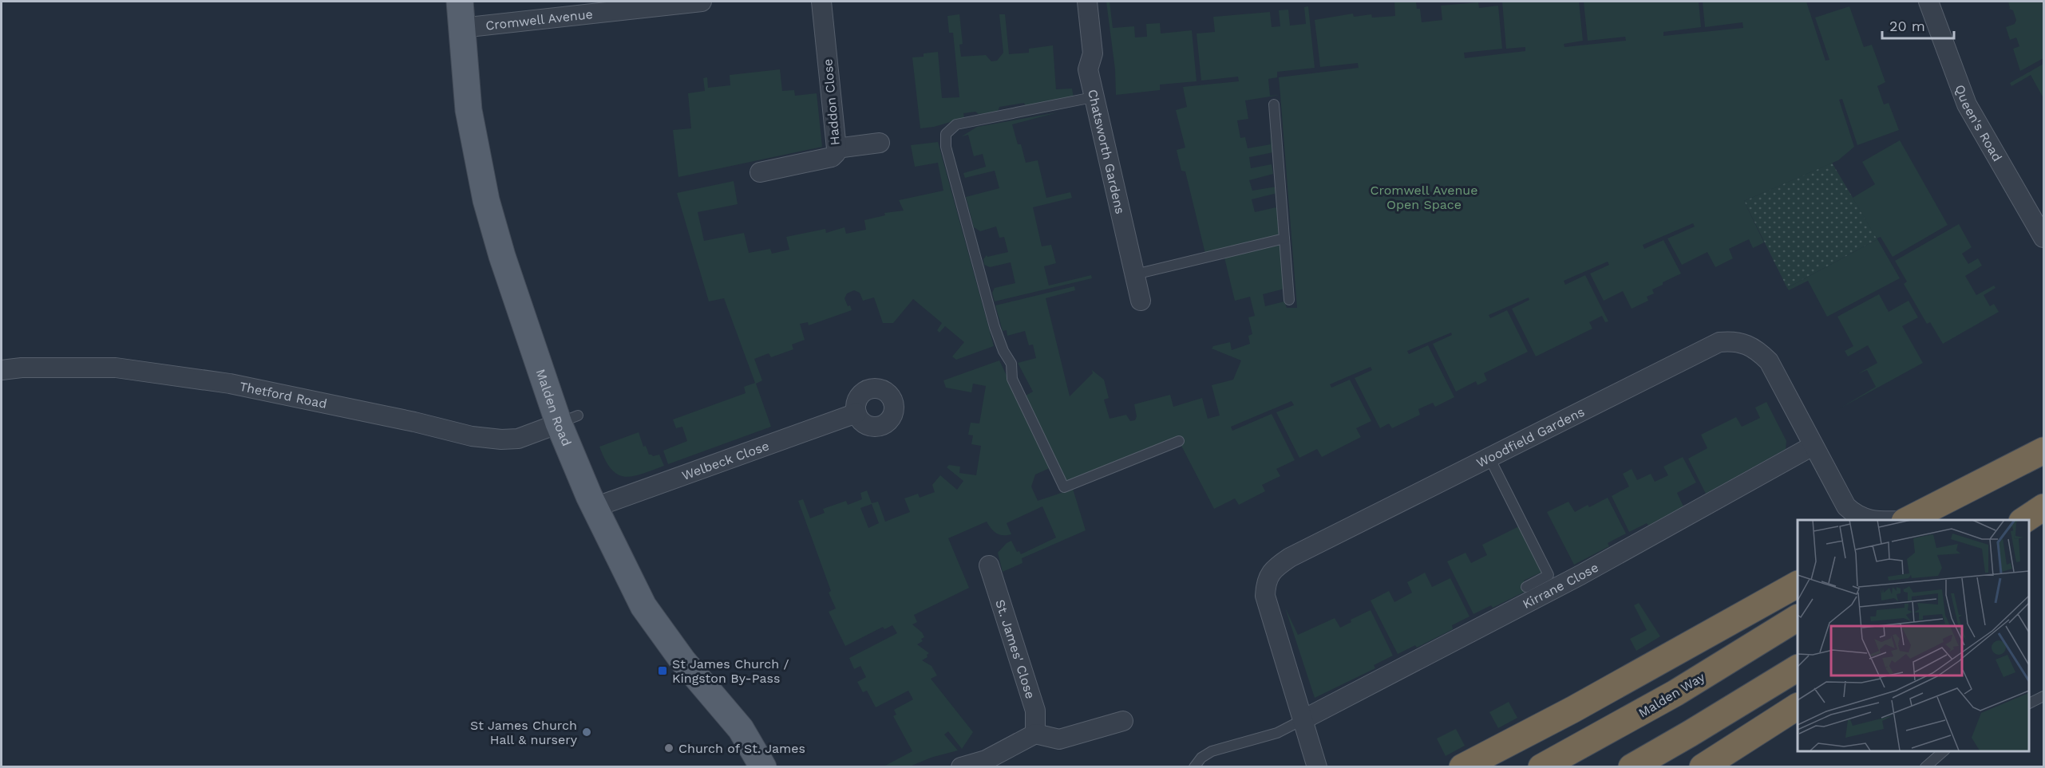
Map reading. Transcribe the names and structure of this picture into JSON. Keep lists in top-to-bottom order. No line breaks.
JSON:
{"streets":{"highway":["Malden Way"],"main road":["Malden Road"],"street":["Cromwell Avenue","Haddon Close","Queen's Road","Chatsworth Gardens","Thetford Road","Woodfield Gardens","Welbeck Close","Kirrane Close","St. James' Close"]},"crossings":[["Cromwell Avenue","Malden Road"],["Thetford Road","Malden Road"],["Malden Road","Welbeck Close"],["Woodfield Gardens","Kirrane Close"]],"parks":["Cromwell Avenue Open Space"],"places":{"transit":["St James Church / Kingston By-Pass"],"other":["St James Church Hall & nursery","Church of St. James"]},"scale_bar":"20 m"}
